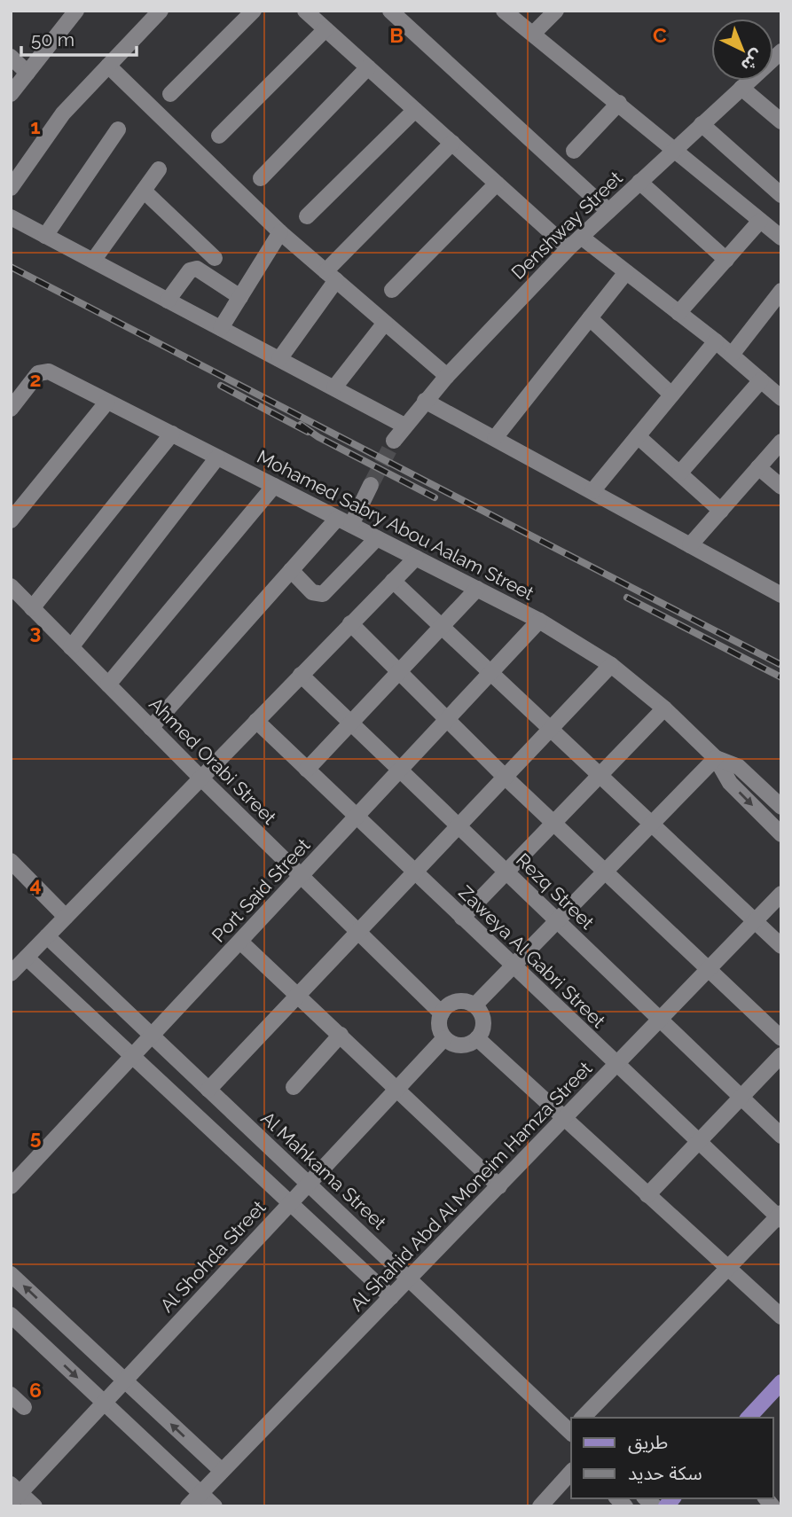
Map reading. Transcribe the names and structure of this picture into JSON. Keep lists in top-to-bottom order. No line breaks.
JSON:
{"streets":{"street":["Denshway Street","Mohamed Sabry Abou Aalam Street","Ahmed Orabi Street","Port Said Street","Rezq Street","Zaweya Al Gabri Street","Al Mahkama Street","Al Shahid Abd Al Moneim Hamza Street","Al Shohda Street"]},"crossings":[["Mohamed Sabry Abou Aalam Street","Port Said Street"],["Ahmed Orabi Street","Port Said Street"],["Ahmed Orabi Street","Al Shohda Street"],["Port Said Street","Rezq Street"],["Port Said Street","Zaweya Al Gabri Street"],["Port Said Street","Al Mahkama Street"],["Rezq Street","Al Shahid Abd Al Moneim Hamza Street"],["Zaweya Al Gabri Street","Al Shahid Abd Al Moneim Hamza Street"],["Al Mahkama Street","Al Shahid Abd Al Moneim Hamza Street"],["Al Mahkama Street","Al Shohda Street"]],"legend":["طريق","سكة حديد"],"scale_bar":"50 m","north":"bottom right","grid":{"columns":["B","C"],"rows":["1","2","3","4","5","6"]}}
